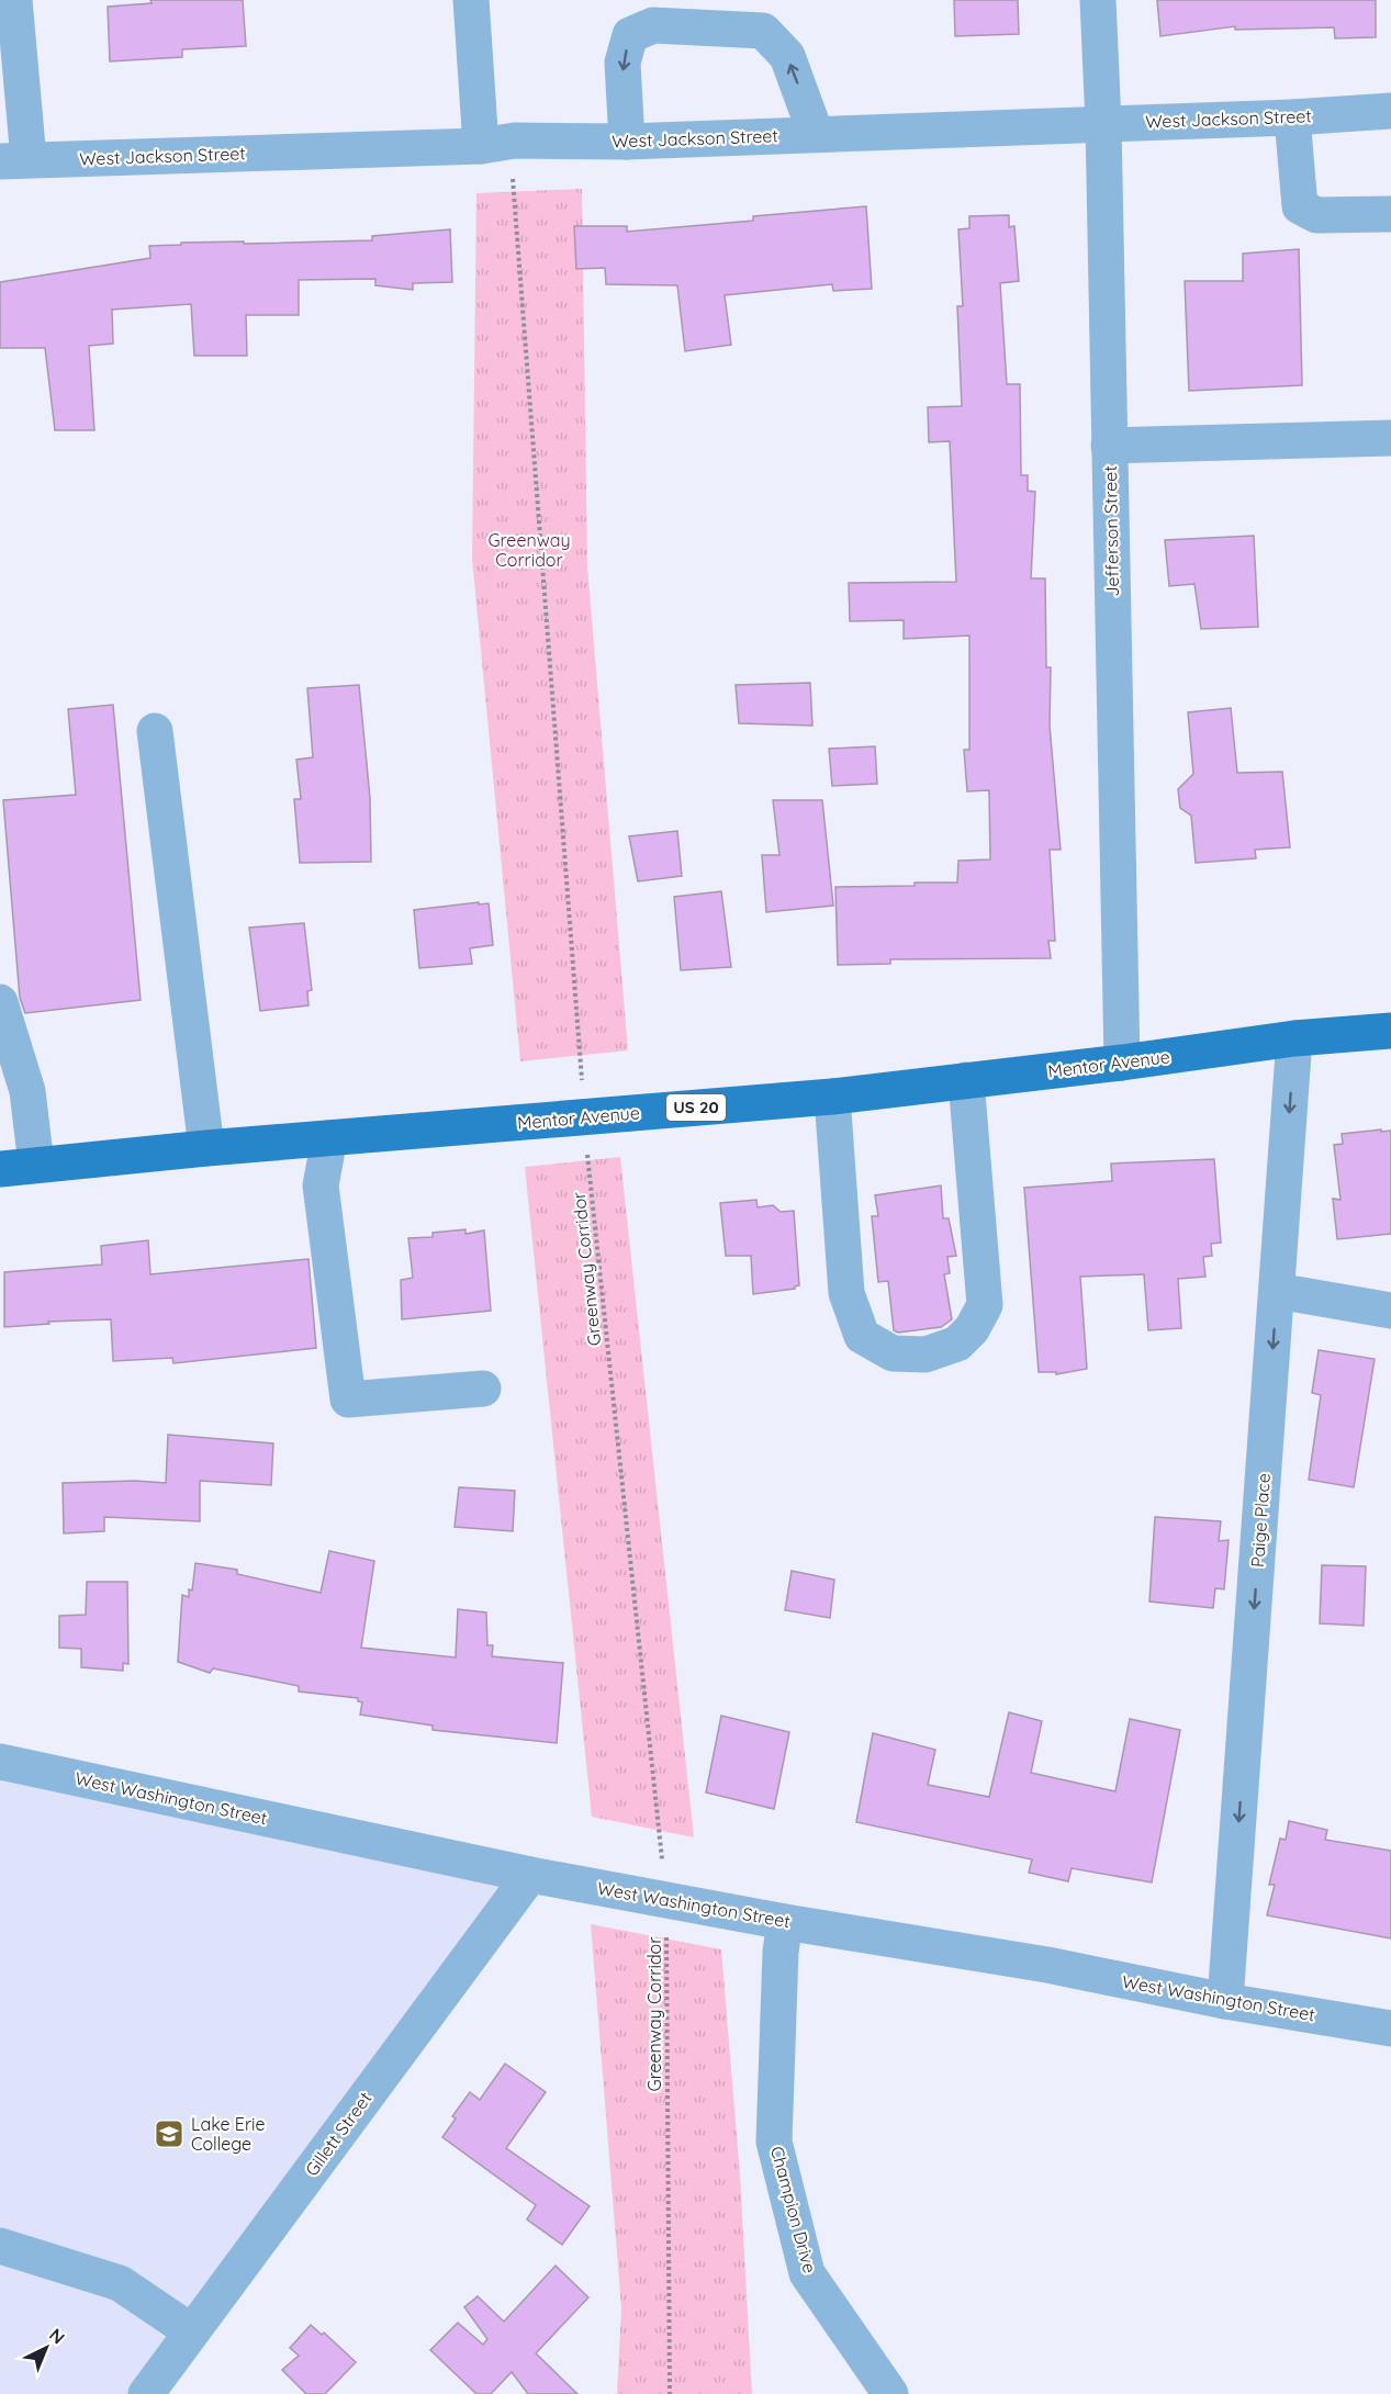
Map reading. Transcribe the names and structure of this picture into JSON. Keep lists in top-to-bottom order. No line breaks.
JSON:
{"streets":{"main road":["Mentor Avenue","US 20"],"street":["West Jackson Street","Jefferson Street","Paige Place","West Washington Street","Gillett Street","Champion Drive"],"path":["Greenway Corridor"]},"crossings":[["West Jackson Street","Jefferson Street"],["West Jackson Street","Greenway Corridor"],["Jefferson Street","Mentor Avenue"],["Mentor Avenue","Greenway Corridor"],["Mentor Avenue","Paige Place"],["Greenway Corridor","West Washington Street"],["Paige Place","West Washington Street"],["West Washington Street","Gillett Street"],["West Washington Street","Champion Drive"]],"one_way":["Paige Place"],"parks":["Greenway Corridor"],"places":{"school or university":["Lake Erie College"]},"north":"top right"}
